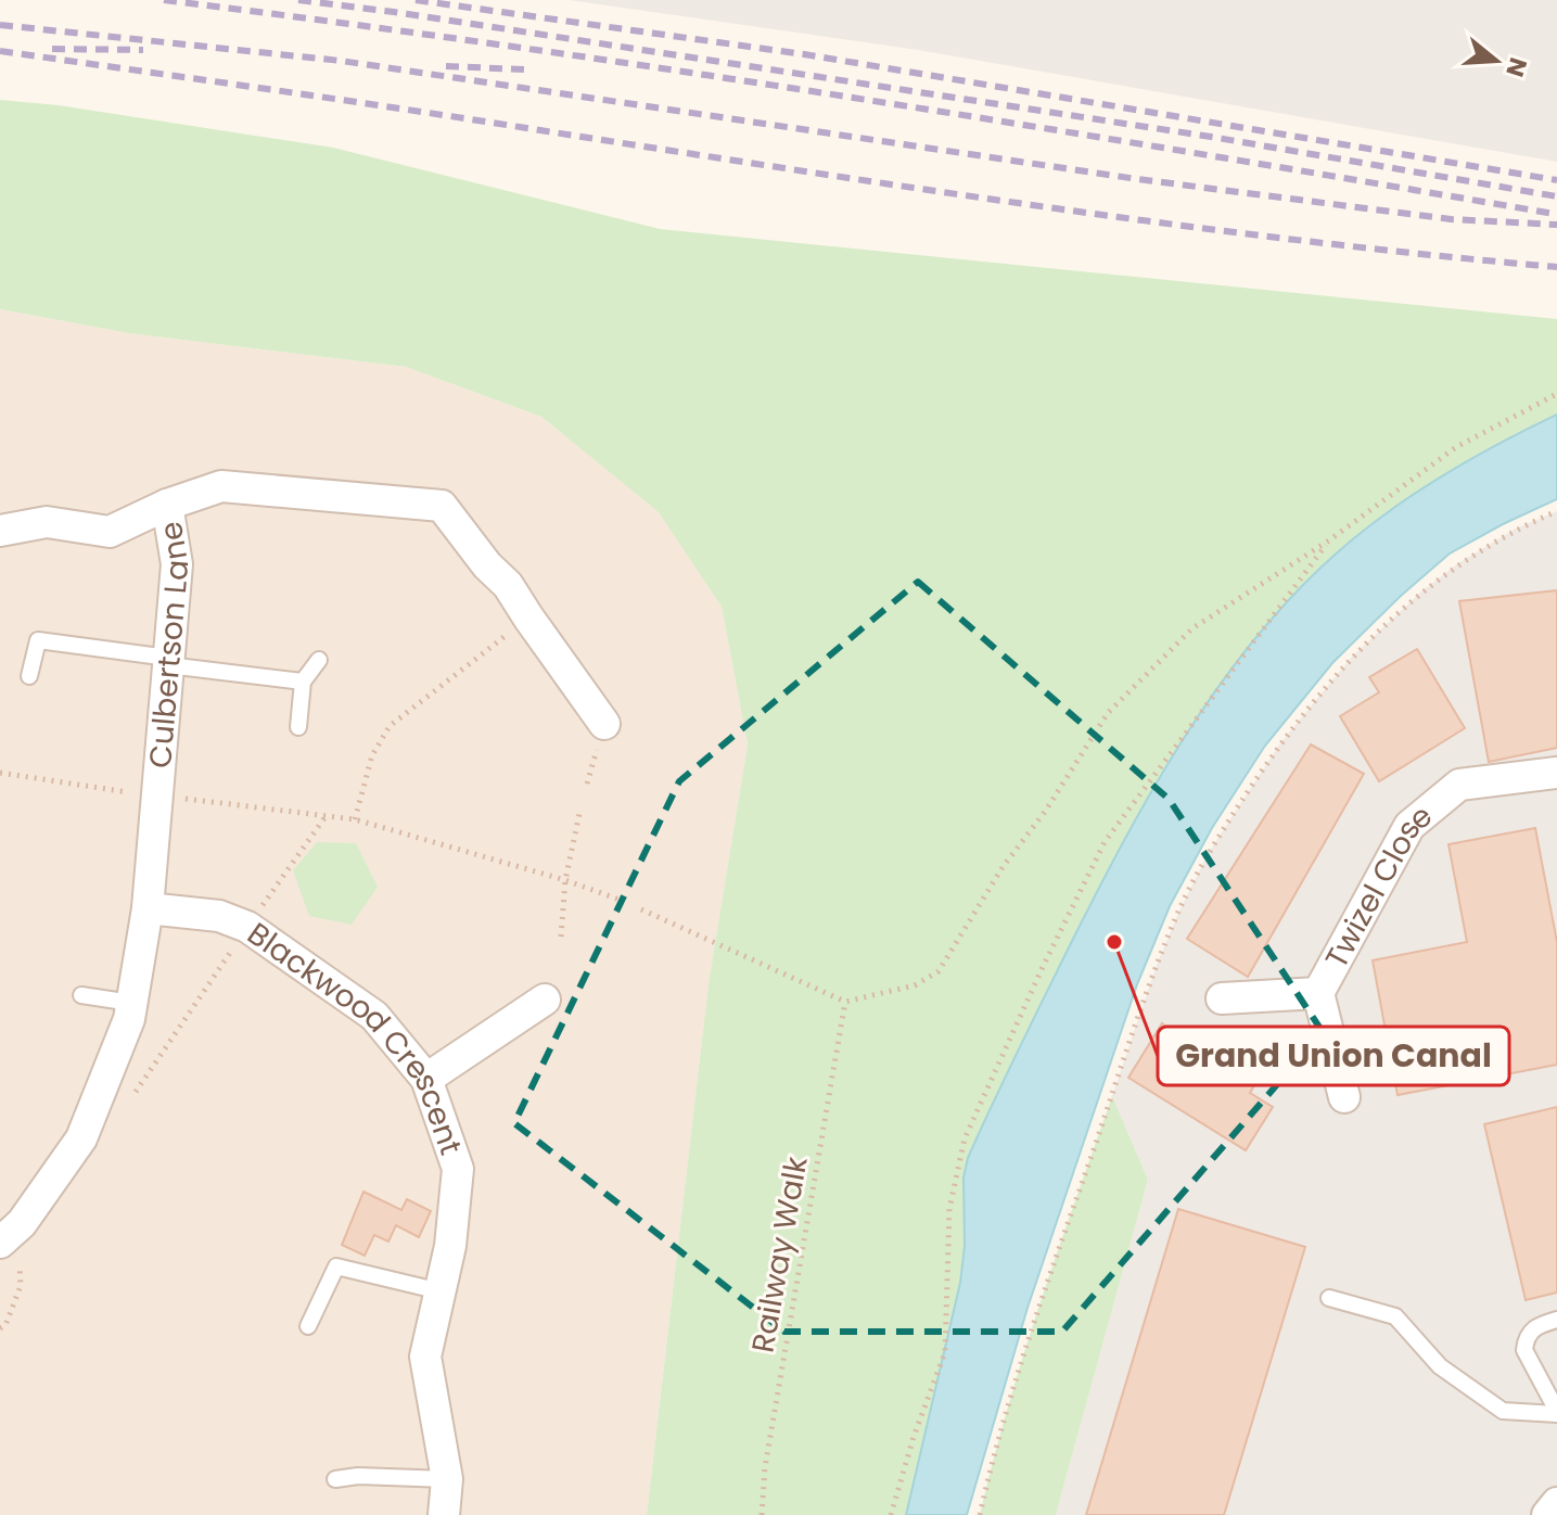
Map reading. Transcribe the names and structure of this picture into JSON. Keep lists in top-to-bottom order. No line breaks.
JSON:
{"streets":{"street":["Culbertson Lane","Twizel Close","Blackwood Crescent"],"path":["Railway Walk"]},"crossings":[["Culbertson Lane","Blackwood Crescent"]],"places":["Grand Union Canal"],"north":"right"}
